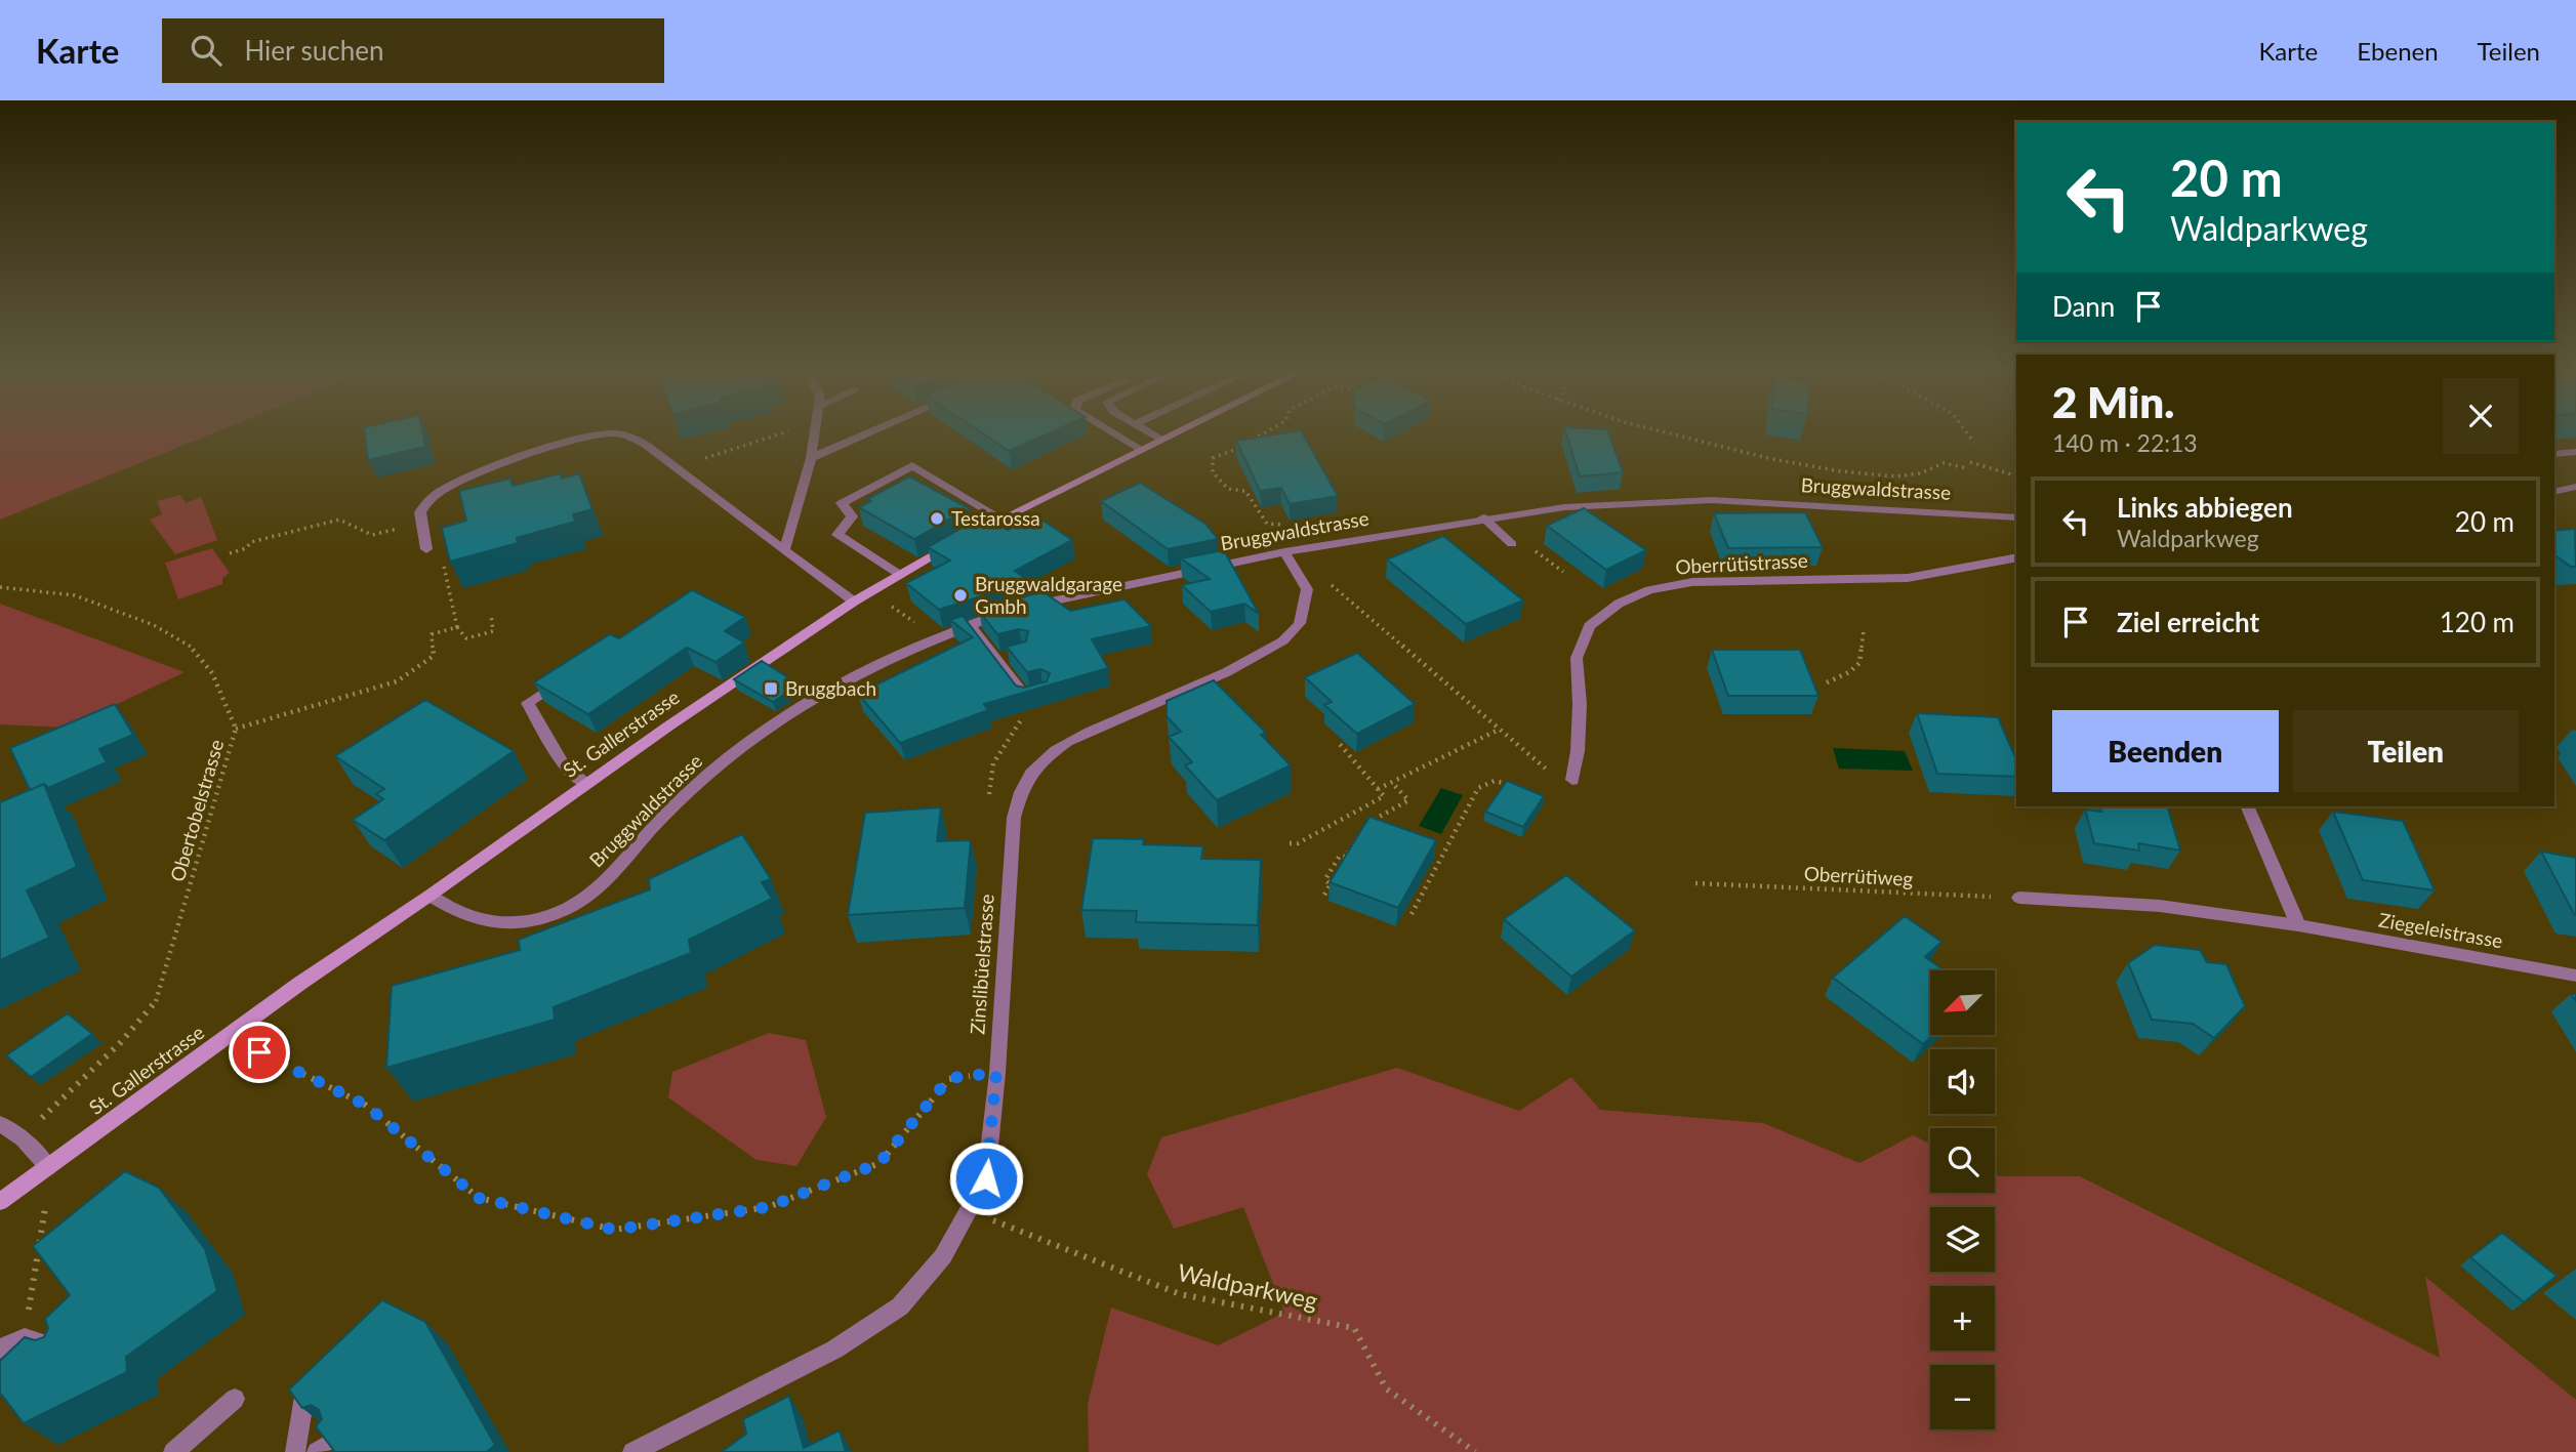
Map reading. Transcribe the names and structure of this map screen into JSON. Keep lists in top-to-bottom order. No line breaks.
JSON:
{"streets":{"main road":["St. Gallerstrasse"],"street":["Bruggwaldstrasse","Oberrütistrasse","Ziegeleistrasse","Zinslibüelstrasse"],"path":["Obertobelstrasse","Oberrütiweg","Waldparkweg"]},"crossings":[["Bruggwaldstrasse","St. Gallerstrasse"],["Bruggwaldstrasse","Zinslibüelstrasse"],["Oberrütiweg","Ziegeleistrasse"],["Zinslibüelstrasse","Waldparkweg"]],"places":{"other":["Testarossa","Bruggwaldgarage Gmbh"],"transit":["Bruggbach"]},"north":"bottom left","page":{"header":"Karte","search":"Hier suchen","nav":["Karte","Ebenen","Teilen"],"turn":["20 m","Waldparkweg"],"then":"Dann","heading":["2 Min.","140 m · 22:13"],"list":[{"name":"Links abbiegen","note":"Waldparkweg","value":"20 m"},{"name":"Ziel erreicht","value":"120 m"}],"buttons":["Beenden","Teilen"],"map_buttons":["+","−"]}}
